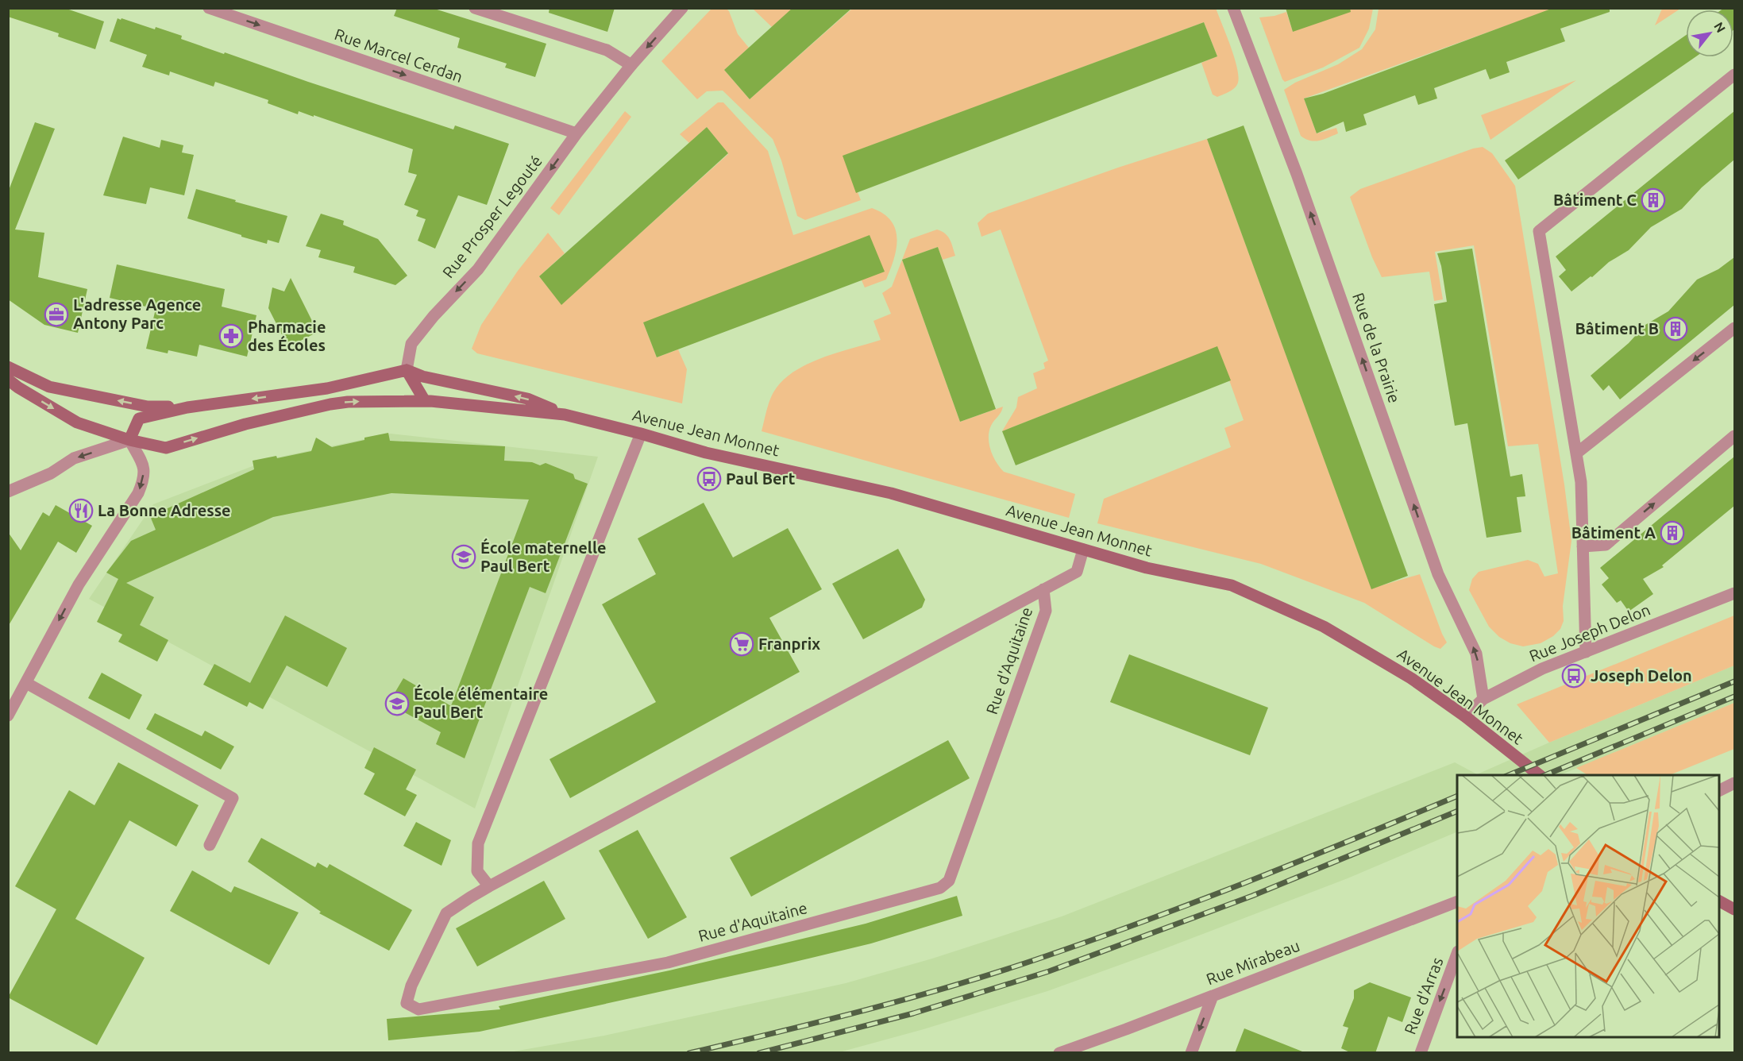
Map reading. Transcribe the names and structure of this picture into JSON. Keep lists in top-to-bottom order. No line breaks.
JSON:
{"streets":{"main road":["Avenue Jean Monnet"],"street":["Rue Marcel Cerdan","Rue Prosper Legouté","Rue de la Prairie","Rue Joseph Delon","Rue d'Aquitaine","Rue Mirabeau","Rue d'Arras"]},"crossings":[["Rue Marcel Cerdan","Rue Prosper Legouté"],["Rue Prosper Legouté","Avenue Jean Monnet"],["Rue de la Prairie","Rue Joseph Delon"],["Avenue Jean Monnet","Rue Joseph Delon"],["Avenue Jean Monnet","Rue d'Aquitaine"]],"one_way":["Rue Prosper Legouté","Rue de la Prairie","Rue d'Arras"],"places":{"building":["Bâtiment C","Bâtiment B","Bâtiment A"],"office":["L'adresse Agence Antony Parc"],"pharmacy":["Pharmacie des Écoles"],"bus stop":["Paul Bert","Joseph Delon"],"restaurant":["La Bonne Adresse"],"school or university":["École maternelle Paul Bert","École élémentaire Paul Bert"],"supermarket":["Franprix"]},"north":"top right"}
